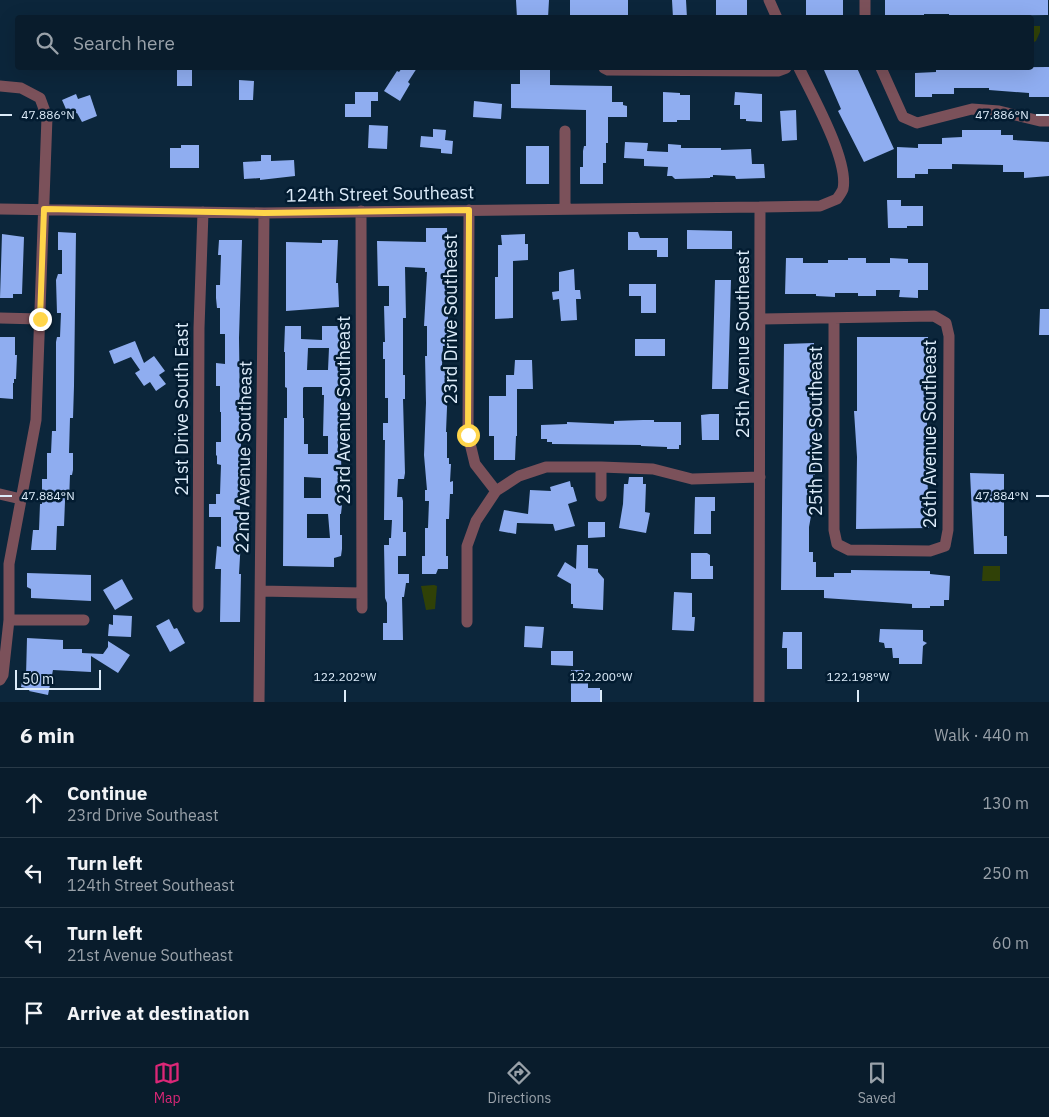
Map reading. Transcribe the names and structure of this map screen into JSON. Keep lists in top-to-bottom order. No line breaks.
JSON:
{"streets":{"street":["124th Street Southeast","23rd Drive Southeast","25th Avenue Southeast","21st Drive South East","23rd Avenue Southeast","25th Drive Southeast","26th Avenue Southeast","22nd Avenue Southeast"]},"crossings":[["124th Street Southeast","23rd Drive Southeast"],["124th Street Southeast","25th Avenue Southeast"],["124th Street Southeast","21st Drive South East"],["124th Street Southeast","23rd Avenue Southeast"],["124th Street Southeast","22nd Avenue Southeast"],["25th Drive Southeast","26th Avenue Southeast"]],"scale_bar":"50 m","page":{"search":"Search here","scale":"50 m","heading":["6 min","Walk · 440 m"],"list":[["Continue","23rd Drive Southeast","130 m"],["Turn left","124th Street Southeast","250 m"],["Turn left","21st Avenue Southeast","60 m"],"Arrive at destination"],"nav":["Map","Directions","Saved"]},"coordinates":["47.886°N","47.884°N","122.202°W","122.200°W","122.198°W"]}
